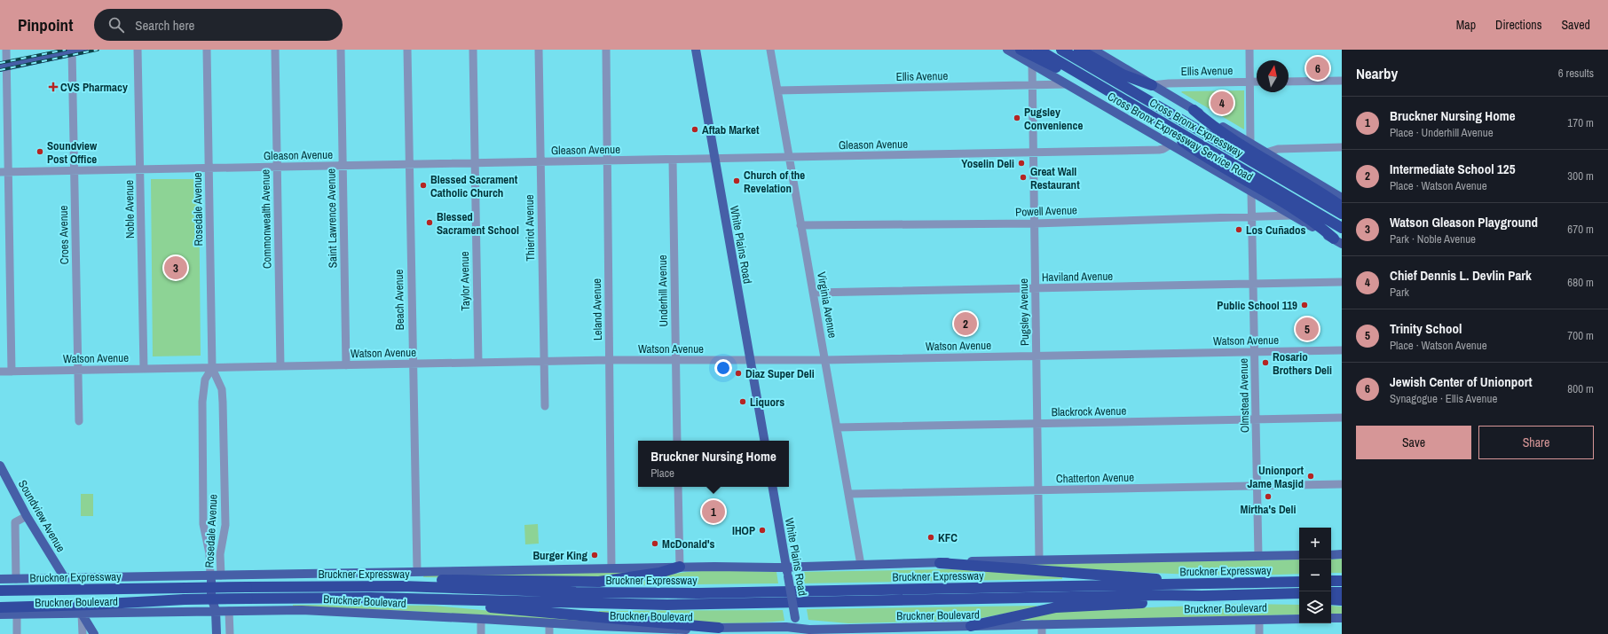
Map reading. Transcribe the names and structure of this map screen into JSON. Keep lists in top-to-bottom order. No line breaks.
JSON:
{"streets":{"highway":["Cross Bronx Expressway","Bruckner Expressway"],"main road":["Cross Bronx Expressway Service Road","Rosedale Avenue","White Plains Road","Soundview Avenue","Bruckner Boulevard"],"street":["Ellis Avenue","Gleason Avenue","Noble Avenue","Powell Avenue","Saint Lawrence Avenue","Commonwealth Avenue","Thieriot Avenue","Croes Avenue","Haviland Avenue","Taylor Avenue","Underhill Avenue","Beach Avenue","Virginia Avenue","Leland Avenue","Pugsley Avenue","Watson Avenue","Olmstead Avenue","Blackrock Avenue","Chatterton Avenue"]},"crossings":[["Ellis Avenue","Cross Bronx Expressway Service Road"],["Ellis Avenue","Virginia Avenue"],["Ellis Avenue","Pugsley Avenue"],["Cross Bronx Expressway Service Road","Gleason Avenue"],["Cross Bronx Expressway Service Road","Powell Avenue"],["Cross Bronx Expressway Service Road","Pugsley Avenue"],["Cross Bronx Expressway Service Road","Olmstead Avenue"],["Gleason Avenue","Noble Avenue"],["Gleason Avenue","Rosedale Avenue"],["Gleason Avenue","Saint Lawrence Avenue"],["Gleason Avenue","Commonwealth Avenue"],["Gleason Avenue","Thieriot Avenue"],["Gleason Avenue","Croes Avenue"],["Gleason Avenue","White Plains Road"],["Gleason Avenue","Taylor Avenue"],["Gleason Avenue","Underhill Avenue"],["Gleason Avenue","Beach Avenue"],["Gleason Avenue","Virginia Avenue"],["Gleason Avenue","Leland Avenue"],["Gleason Avenue","Pugsley Avenue"],["Noble Avenue","Watson Avenue"],["Rosedale Avenue","Watson Avenue"],["Rosedale Avenue","Bruckner Boulevard"],["Powell Avenue","Virginia Avenue"],["Powell Avenue","Pugsley Avenue"],["Powell Avenue","Olmstead Avenue"],["Saint Lawrence Avenue","Watson Avenue"],["Commonwealth Avenue","Watson Avenue"],["Thieriot Avenue","Watson Avenue"],["Croes Avenue","Watson Avenue"],["White Plains Road","Watson Avenue"],["White Plains Road","Bruckner Boulevard"],["Haviland Avenue","Virginia Avenue"],["Haviland Avenue","Pugsley Avenue"],["Haviland Avenue","Olmstead Avenue"],["Taylor Avenue","Watson Avenue"],["Underhill Avenue","Watson Avenue"],["Beach Avenue","Watson Avenue"],["Beach Avenue","Bruckner Boulevard"],["Virginia Avenue","Watson Avenue"],["Virginia Avenue","Blackrock Avenue"],["Virginia Avenue","Chatterton Avenue"],["Virginia Avenue","Bruckner Boulevard"],["Leland Avenue","Watson Avenue"],["Leland Avenue","Bruckner Boulevard"],["Pugsley Avenue","Watson Avenue"],["Pugsley Avenue","Blackrock Avenue"],["Pugsley Avenue","Chatterton Avenue"],["Pugsley Avenue","Bruckner Boulevard"],["Watson Avenue","Olmstead Avenue"],["Olmstead Avenue","Blackrock Avenue"],["Olmstead Avenue","Chatterton Avenue"],["Olmstead Avenue","Bruckner Boulevard"],["Soundview Avenue","Bruckner Boulevard"]],"places":{"health":["CVS Pharmacy"],"other":["Pugsley Convenience","Aftab Market","Soundview Post Office","Yoselin Deli","Great Wall Restaurant","Church of the Revelation","Blessed Sacrament Catholic Church","Blessed Sacrament School","Los Cuñados","Public School 119","Rosario Brothers Deli","Diaz Super Deli","Liquors","Unionport Jame Masjid","Mirtha's Deli","IHOP","KFC","McDonald's","Burger King"]},"north":"top","page":{"header":"Pinpoint","search":"Search here","nav":["Map","Directions","Saved"],"heading":["Nearby","6 results"],"pins":["6","4","3","2","5","1"],"list":[{"mark":"1","name":"Bruckner Nursing Home","note":"Place · Underhill Avenue","value":"170 m"},{"mark":"2","name":"Intermediate School 125","note":"Place · Watson Avenue","value":"300 m"},{"mark":"3","name":"Watson Gleason Playground","note":"Park · Noble Avenue","value":"670 m"},{"mark":"4","name":"Chief Dennis L. Devlin Park","note":"Park","value":"680 m"},{"mark":"5","name":"Trinity School","note":"Place · Watson Avenue","value":"700 m"},{"mark":"6","name":"Jewish Center of Unionport","note":"Synagogue · Ellis Avenue","value":"800 m"}],"buttons":["Save","Share"],"popup":["Bruckner Nursing Home","Place"],"map_buttons":["+","−"]}}
